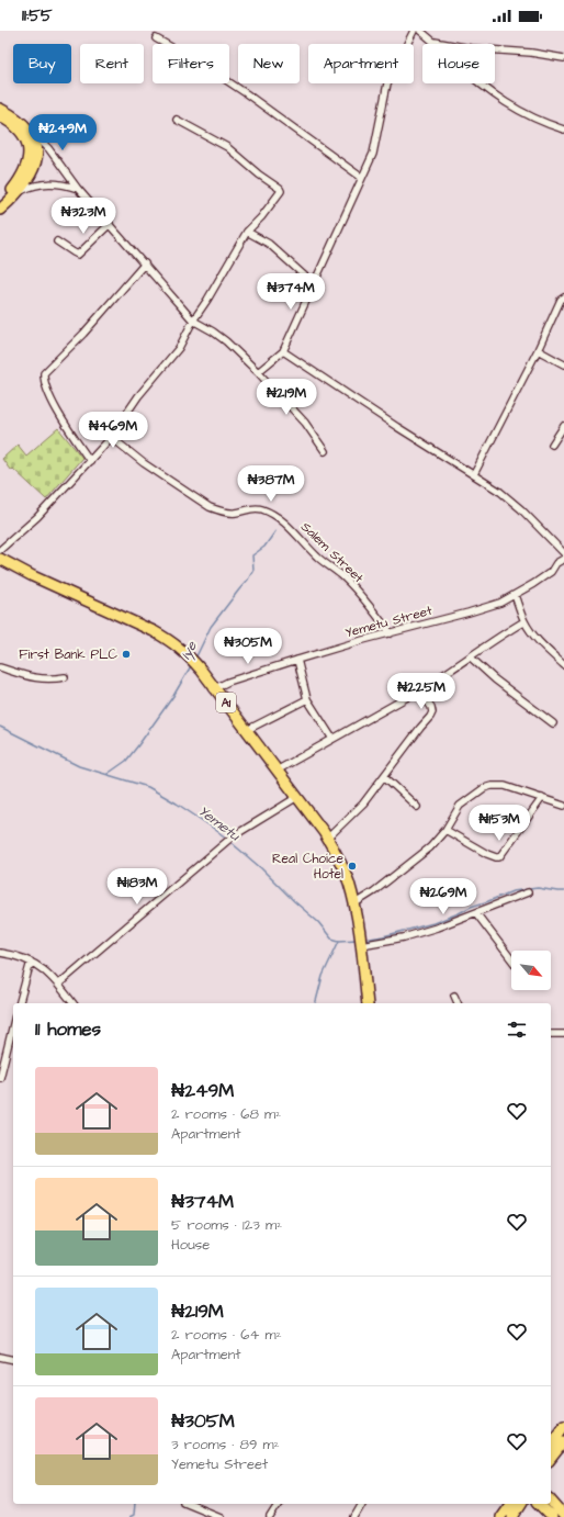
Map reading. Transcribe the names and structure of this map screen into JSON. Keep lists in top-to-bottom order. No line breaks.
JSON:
{"streets":{"highway":["A1"],"street":["Salem Street","Yemetu Street"]},"crossings":[["Salem Street","Yemetu Street"],["Yemetu Street","A1"]],"water":["Iye","Yemetu"],"places":["First Bank PLC","Real Choice Hotel"],"north":"bottom right","page":{"status":"11:55","chip":["Buy","Rent","Filters","New","Apartment","House"],"price":["₦249M","₦323M","₦374M","₦219M","₦469M","₦387M","₦305M","₦225M","₦153M","₦183M","₦269M"],"heading":"11 homes","list":[{"name":"₦249M","note":"2 rooms · 68 m² · Apartment"},{"name":"₦374M","note":"5 rooms · 123 m² · House"},{"name":"₦219M","note":"2 rooms · 64 m² · Apartment"},{"name":"₦305M","note":"3 rooms · 89 m² · Yemetu Street"}]}}
